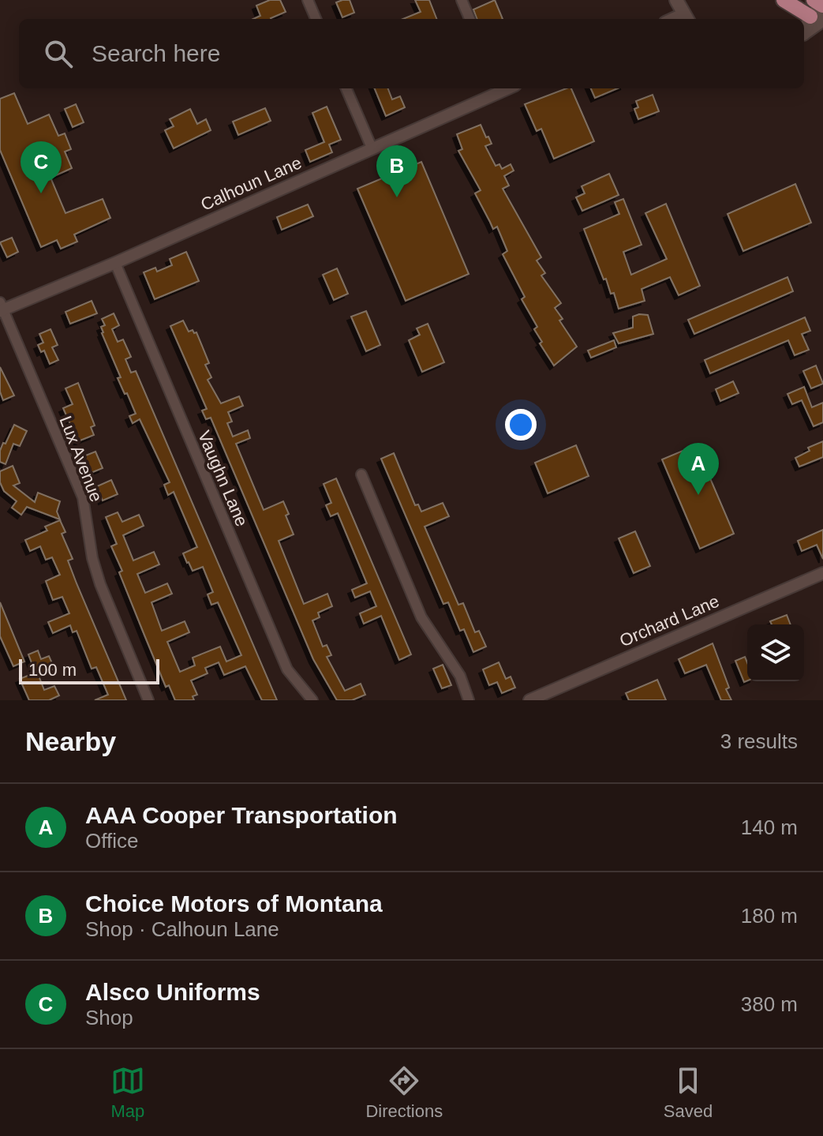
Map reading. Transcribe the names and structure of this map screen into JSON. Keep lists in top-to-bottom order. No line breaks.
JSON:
{"streets":{"street":["Calhoun Lane","Lux Avenue","Vaughn Lane","Orchard Lane"]},"crossings":[["Calhoun Lane","Lux Avenue"],["Calhoun Lane","Vaughn Lane"]],"scale_bar":"100 m","page":{"search":"Search here","pins":["C","B","A"],"scale":"100 m","heading":["Nearby","3 results"],"list":[{"mark":"A","name":"AAA Cooper Transportation","note":"Office","value":"140 m"},{"mark":"B","name":"Choice Motors of Montana","note":"Shop · Calhoun Lane","value":"180 m"},{"mark":"C","name":"Alsco Uniforms","note":"Shop","value":"380 m"}],"nav":["Map","Directions","Saved"]}}
